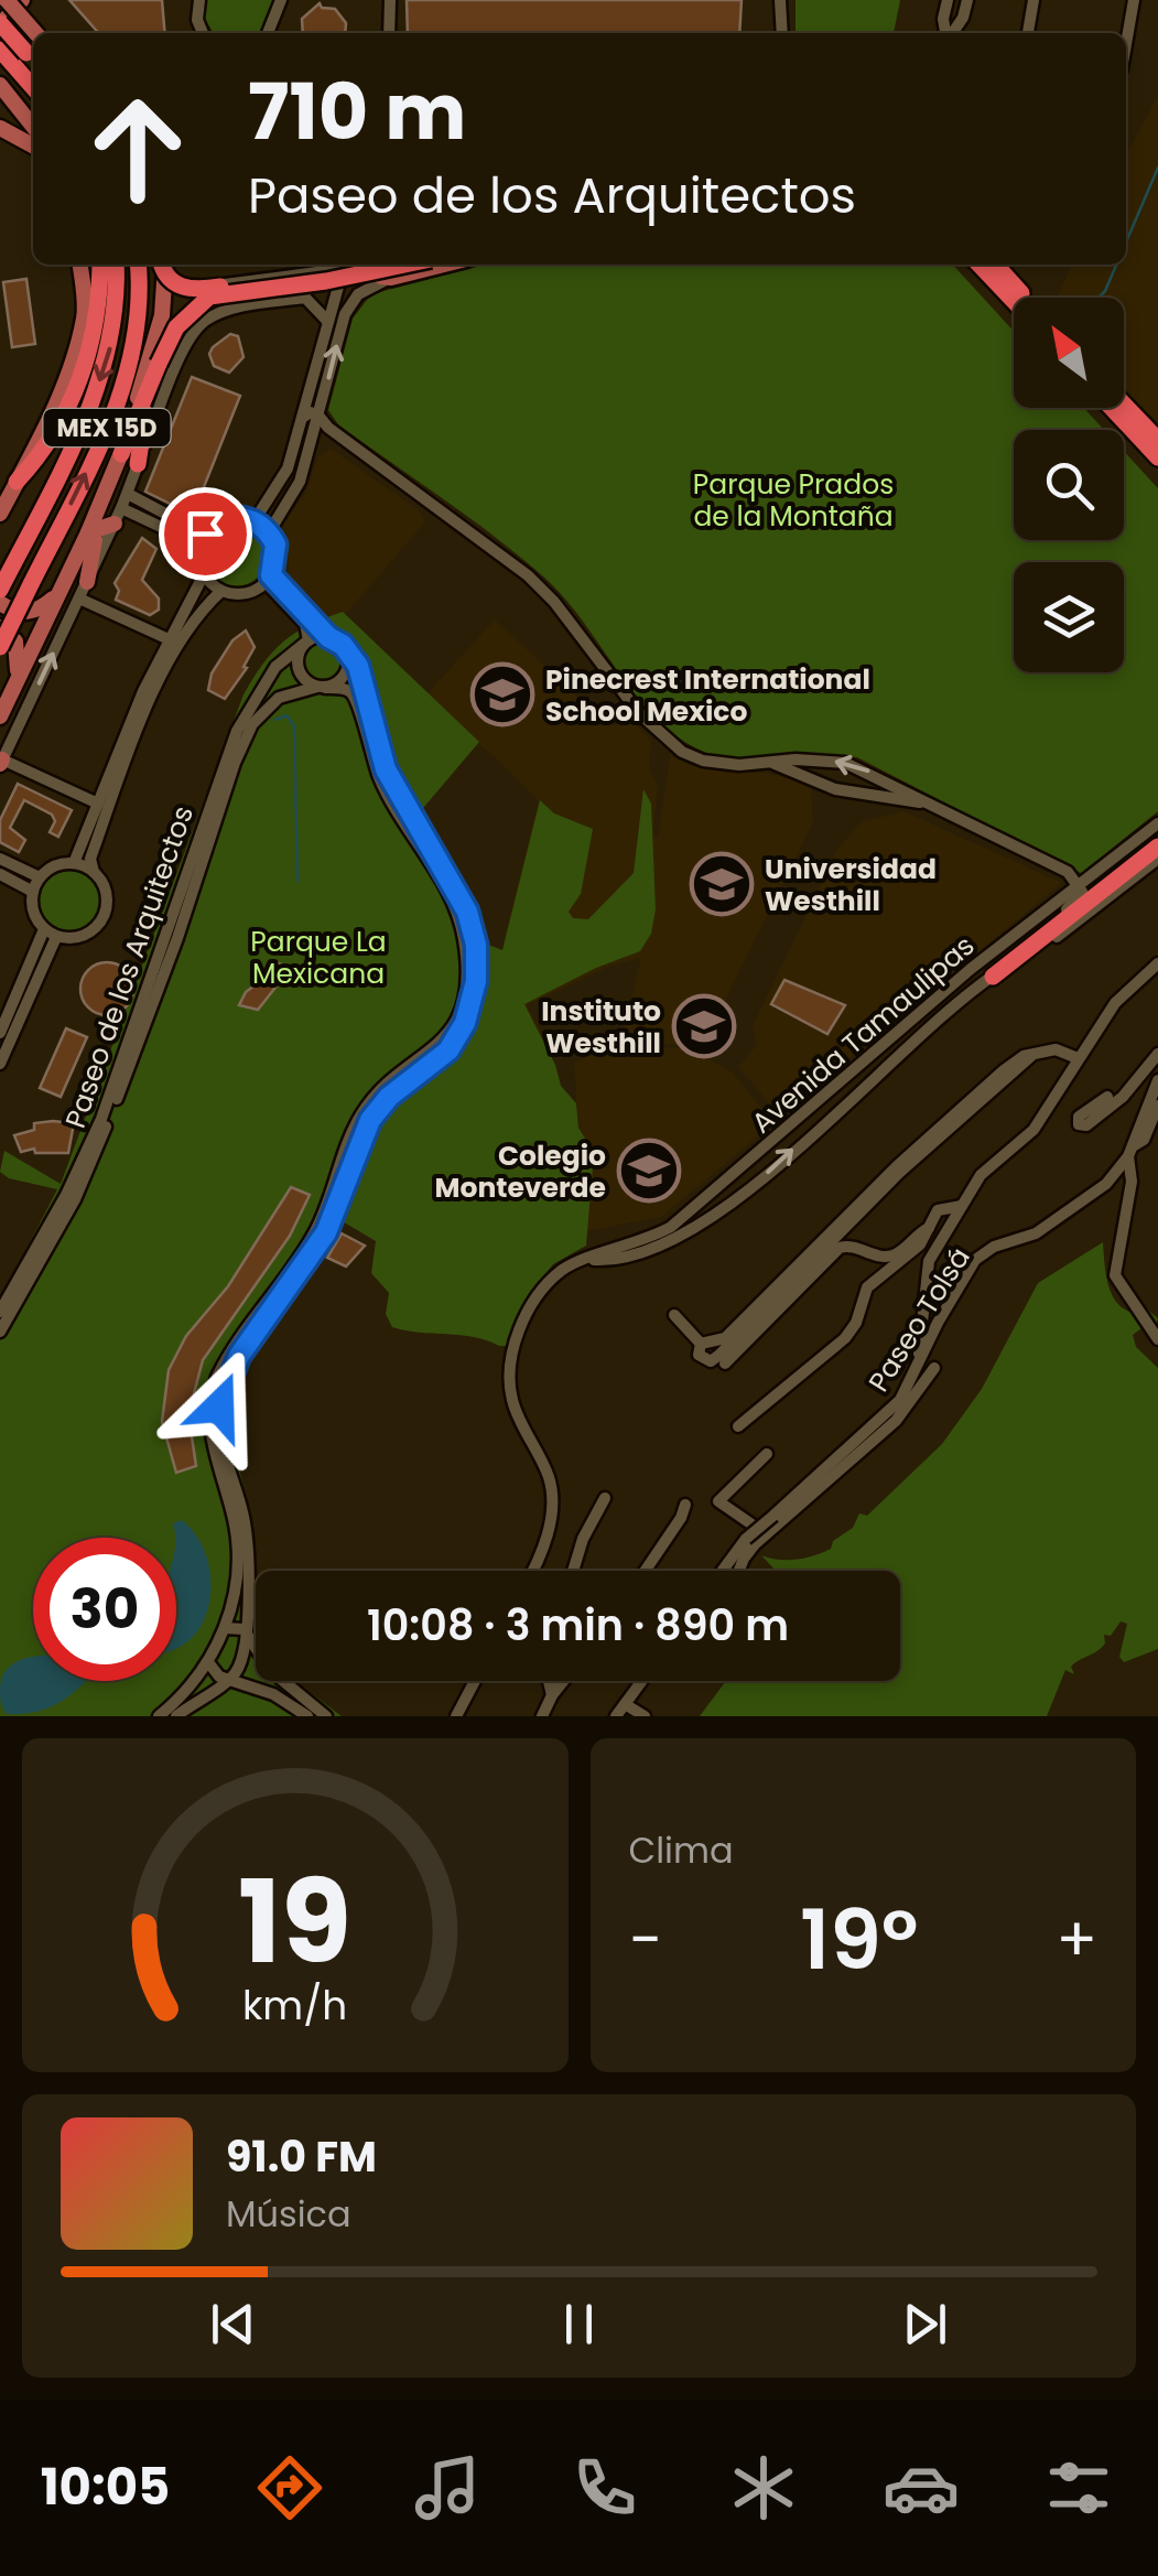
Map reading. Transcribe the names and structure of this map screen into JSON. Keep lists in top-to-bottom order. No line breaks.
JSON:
{"streets":{"highway":["MEX 15D"],"street":["Paseo de los Arquitectos","Avenida Tamaulipas","Paseo Tolsá"]},"parks":["Parque Prados de la Montaña","Parque La Mexicana"],"places":{"school or university":["Pinecrest International School Mexico","Universidad Westhill","Instituto Westhill","Colegio Monteverde"]},"north":"top left","page":{"turn":["710 m","Paseo de los Arquitectos"],"limit":"30","trip":"10:08 · 3 min · 890 m","tile":"Clima","heat":["−","19°","+"],"song":["91.0 FM","Música"],"tabs":"10:05","gauge":["19","km/h"]}}
